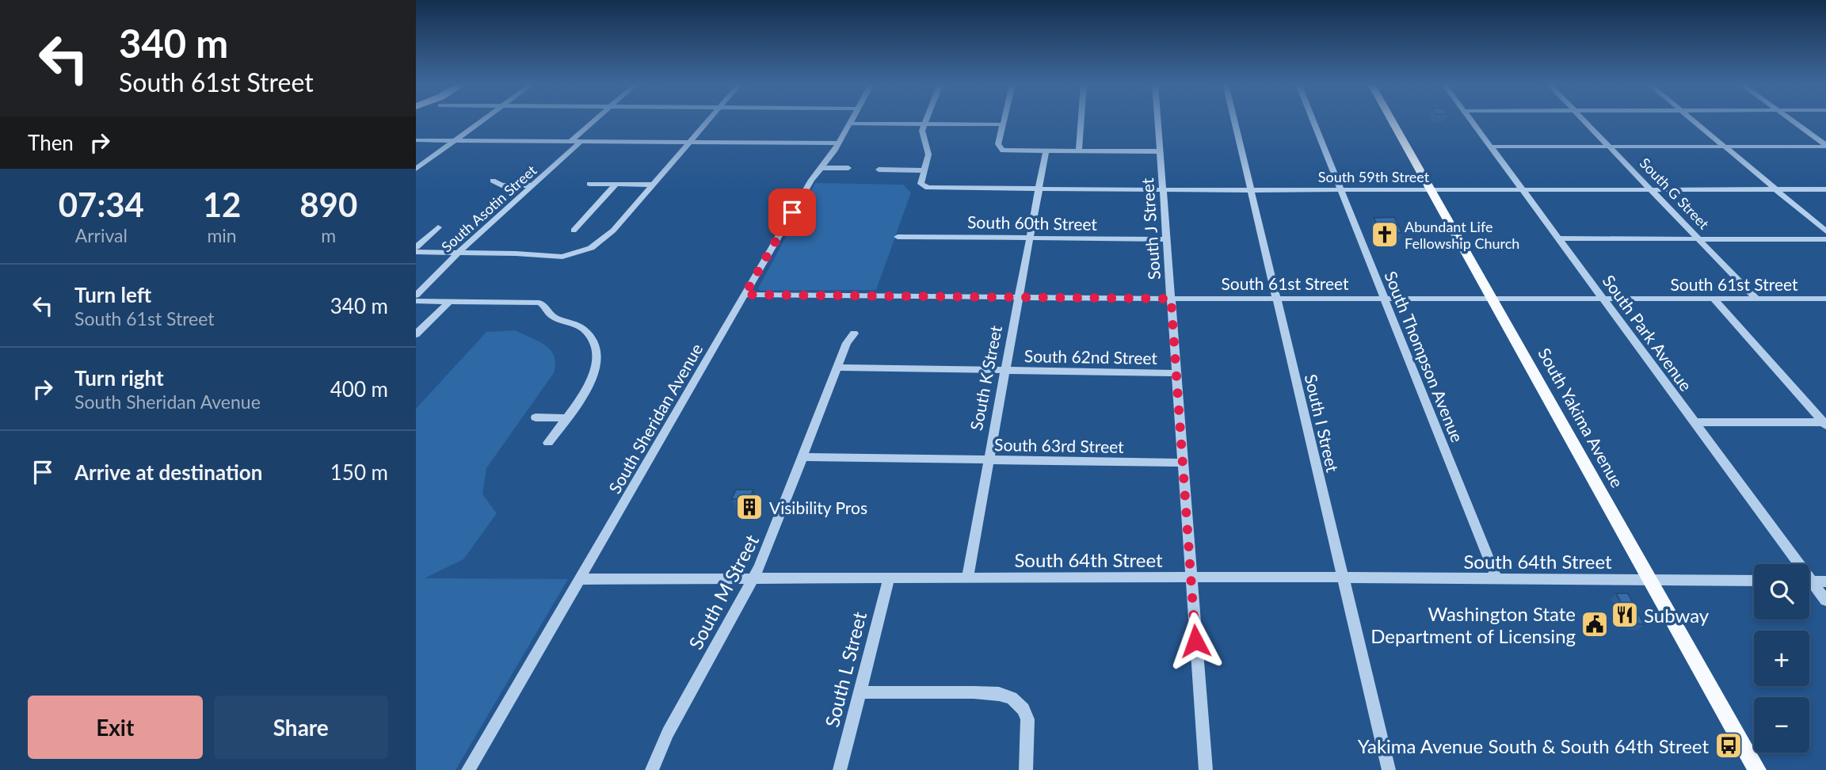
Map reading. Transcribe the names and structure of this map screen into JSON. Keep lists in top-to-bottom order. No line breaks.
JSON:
{"streets":{"main road":["South Yakima Avenue"],"street":["South 59th Street","South G Street","South Asotin Street","South 60th Street","South J Street","South 61st Street","South Park Avenue","South 62nd Street","South Thompson Avenue","South K Street","South Sheridan Avenue","South I Street","South 63rd Street","South 64th Street","South M Street","South L Street"]},"crossings":[["South 59th Street","South G Street"],["South 59th Street","South J Street"],["South 59th Street","South Park Avenue"],["South 59th Street","South Thompson Avenue"],["South 59th Street","South K Street"],["South 59th Street","South Yakima Avenue"],["South 59th Street","South I Street"],["South G Street","South 61st Street"],["South 60th Street","South J Street"],["South 60th Street","South K Street"],["South J Street","South 61st Street"],["South J Street","South 62nd Street"],["South J Street","South 63rd Street"],["South J Street","South 64th Street"],["South 61st Street","South Park Avenue"],["South 61st Street","South Thompson Avenue"],["South 61st Street","South K Street"],["South 61st Street","South Yakima Avenue"],["South 61st Street","South Sheridan Avenue"],["South 61st Street","South I Street"],["South 62nd Street","South K Street"],["South 62nd Street","South M Street"],["South Thompson Avenue","South 64th Street"],["South K Street","South 63rd Street"],["South K Street","South 64th Street"],["South Yakima Avenue","South 64th Street"],["South Sheridan Avenue","South 64th Street"],["South I Street","South 64th Street"],["South 63rd Street","South M Street"],["South 64th Street","South M Street"],["South 64th Street","South L Street"]],"places":{"church":["Abundant Life Fellowship Church"],"building":["Visibility Pros"],"restaurant":["Subway"],"public building":["Washington State Department of Licensing"],"bus stop":["Yakima Avenue South & South 64th Street"]},"page":{"turn":["340 m","South 61st Street"],"then":"Then","eta":["07:34","Arrival","12","min","890","m"],"list":[{"name":"Turn left","note":"South 61st Street","value":"340 m"},{"name":"Turn right","note":"South Sheridan Avenue","value":"400 m"},{"name":"Arrive at destination","value":"150 m"}],"map_buttons":["+","−"],"buttons":["Exit","Share"]}}
